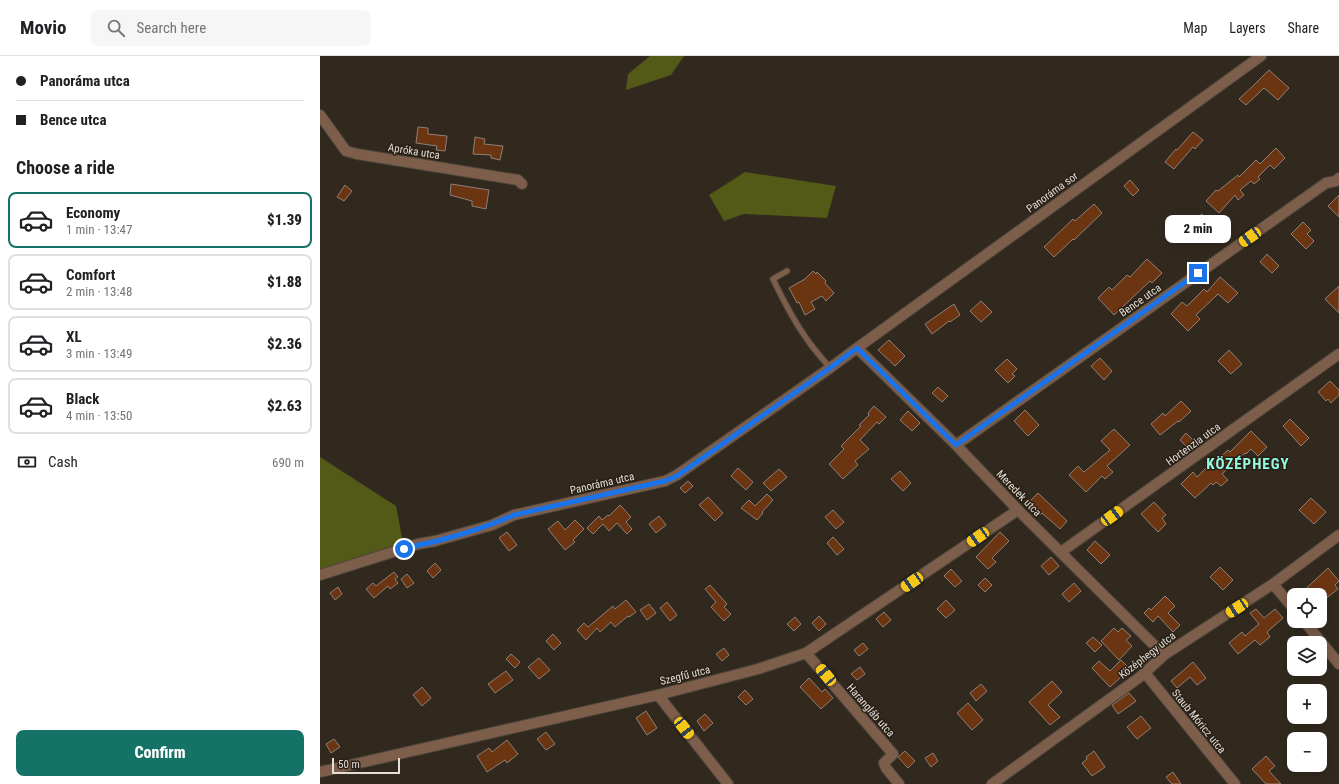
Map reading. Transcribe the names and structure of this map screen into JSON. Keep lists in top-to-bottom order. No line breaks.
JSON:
{"streets":{"street":["Apróka utca","Panoráma sor","Bence utca","Hortenzia utca","Panoráma utca","Meredek utca","Középhegy utca","Szegfű utca","Harangláb utca","Staub Móricz utca"]},"crossings":[["Panoráma sor","Panoráma utca"],["Panoráma sor","Meredek utca"],["Bence utca","Meredek utca"],["Hortenzia utca","Meredek utca"],["Panoráma utca","Meredek utca"],["Meredek utca","Középhegy utca"],["Meredek utca","Szegfű utca"],["Középhegy utca","Staub Móricz utca"],["Szegfű utca","Harangláb utca"]],"districts":["KÖZÉPHEGY"],"scale_bar":"50 m","page":{"header":"Movio","search":"Search here","nav":["Map","Layers","Share"],"banner":["Panoráma utca","Bence utca"],"heading":"Choose a ride","list":[{"name":"Economy","note":"1 min · 13:47","value":"$1.39"},{"name":"Comfort","note":"2 min · 13:48","value":"$1.88"},{"name":"XL","note":"3 min · 13:49","value":"$2.36"},{"name":"Black","note":"4 min · 13:50","value":"$2.63"}],"bubble":"2 min","pay":["Cash","690 m"],"map_buttons":["+","−"],"buttons":"Confirm","scale":"50 m"}}
